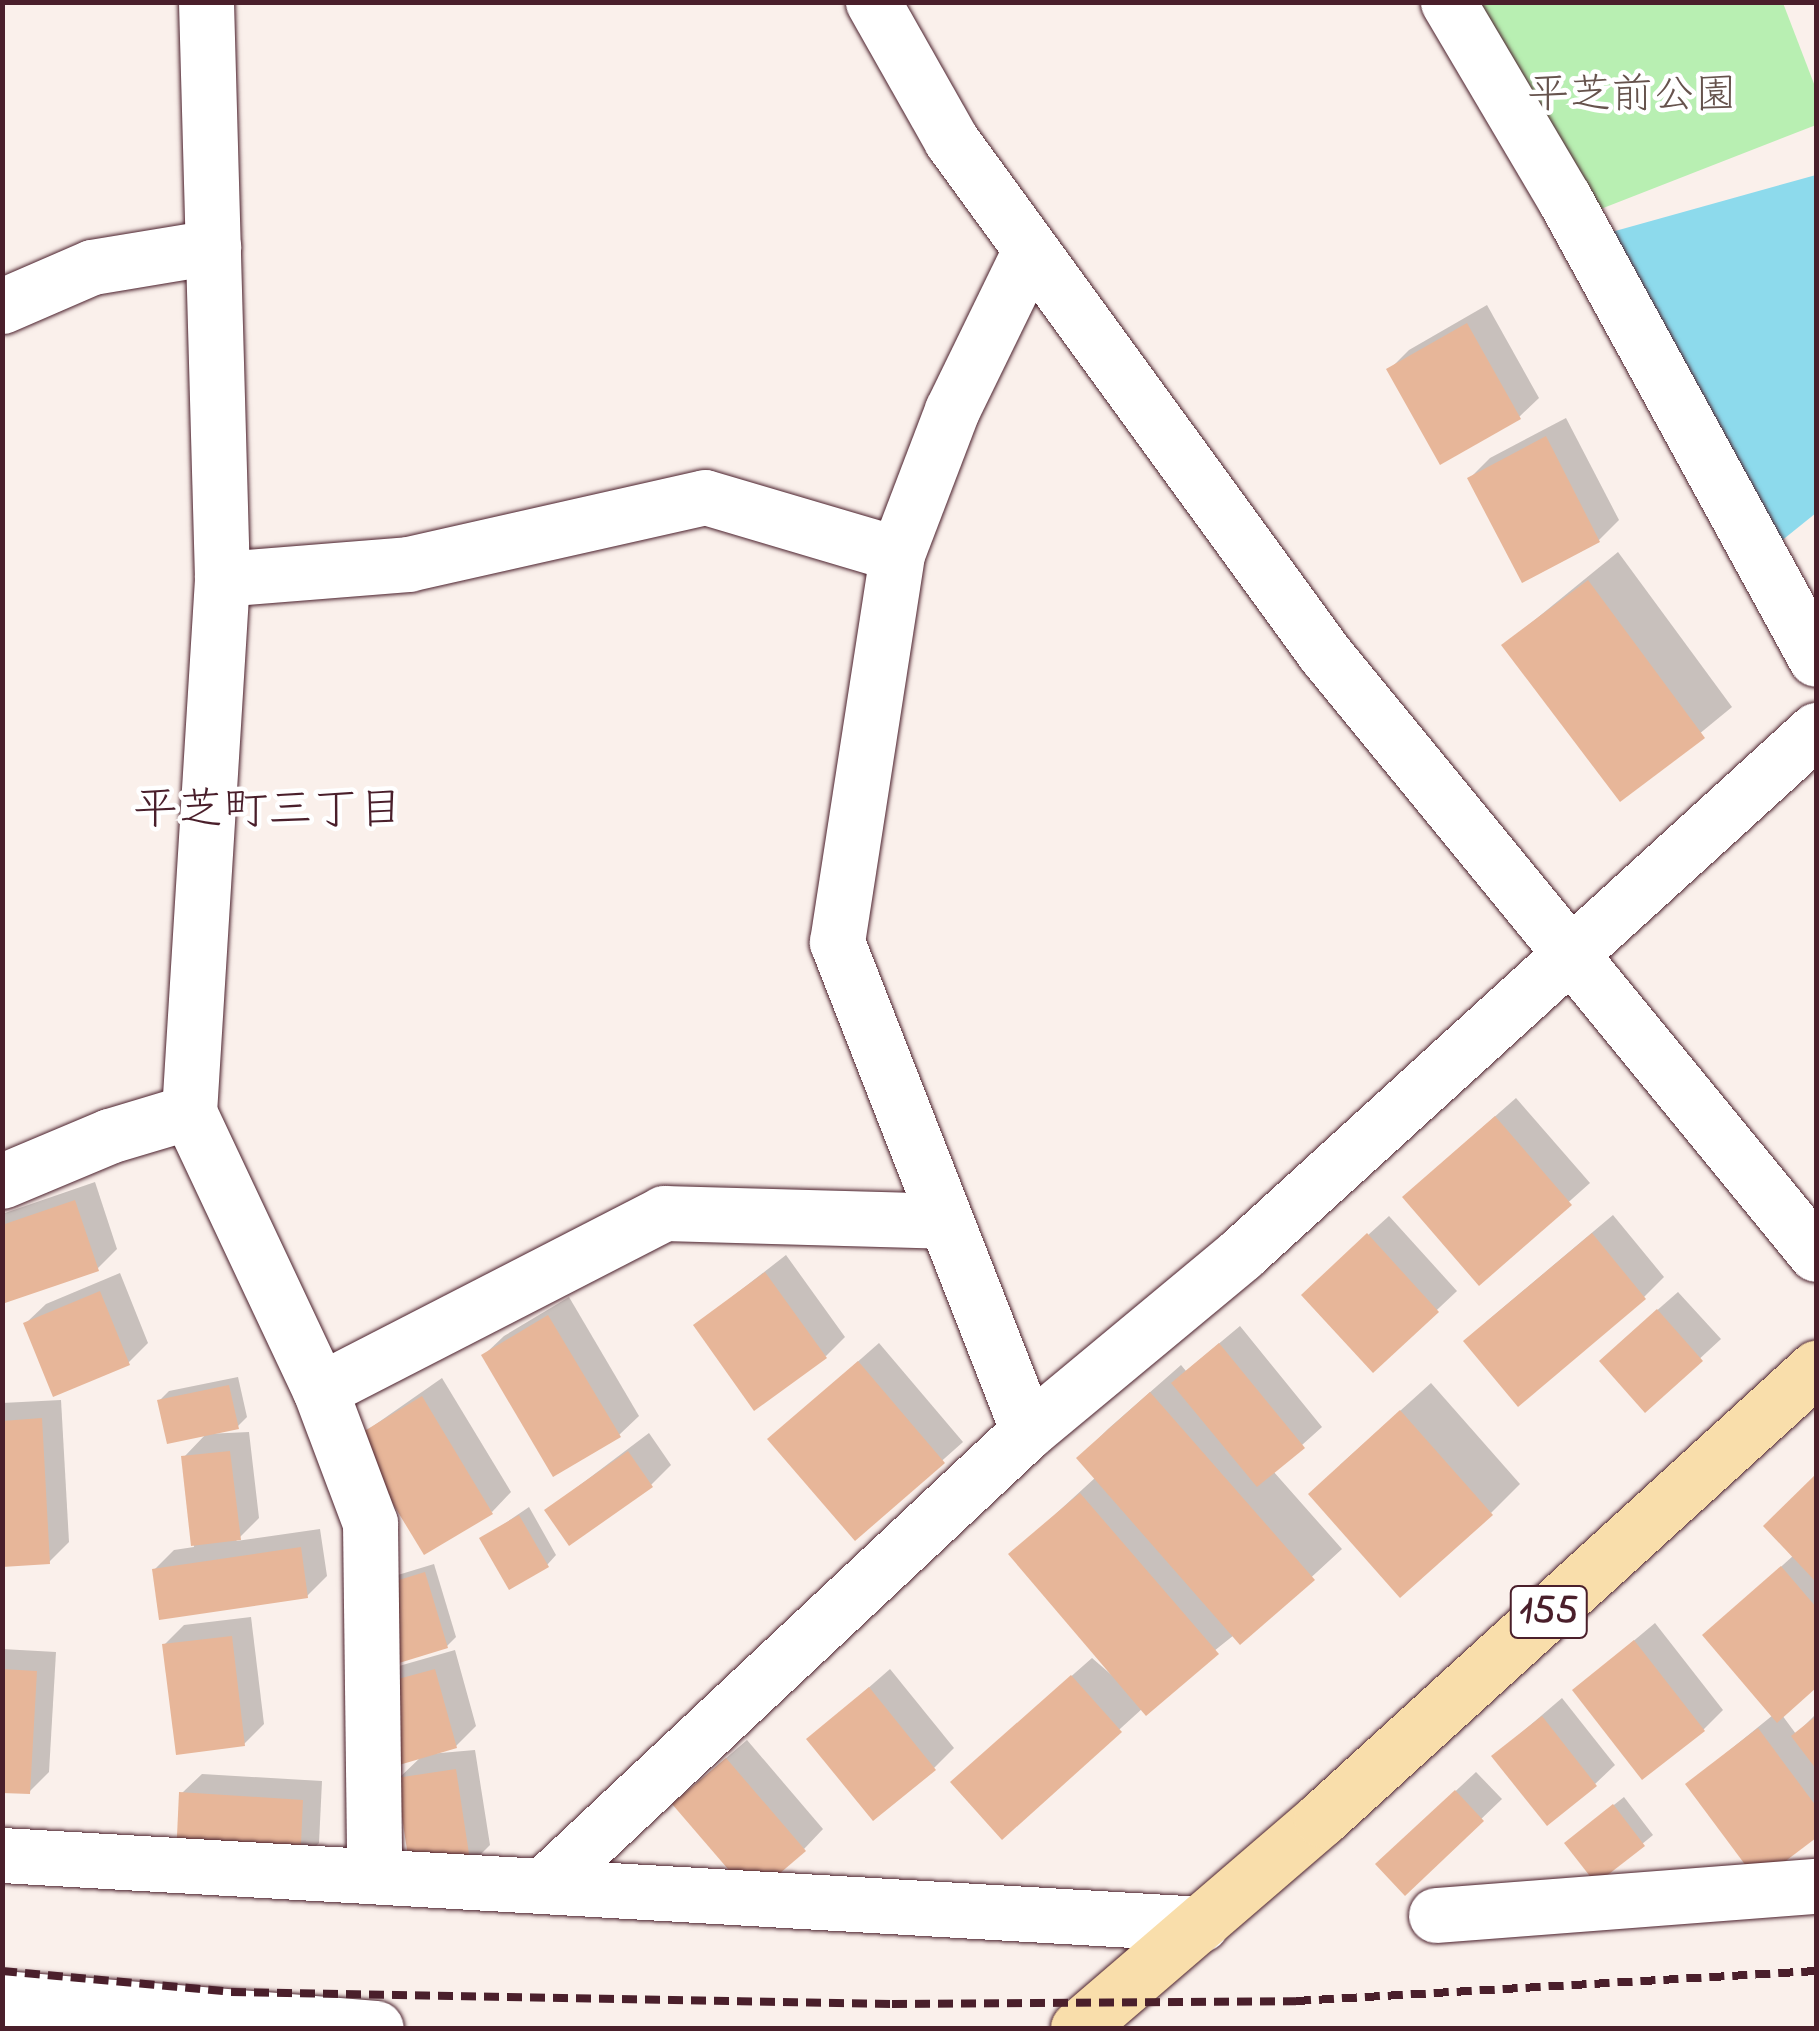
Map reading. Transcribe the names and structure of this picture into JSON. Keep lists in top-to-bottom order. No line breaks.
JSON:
{"streets":{"highway":["155"]},"districts":["平芝町三丁目"],"parks":["平芝前公園"]}
